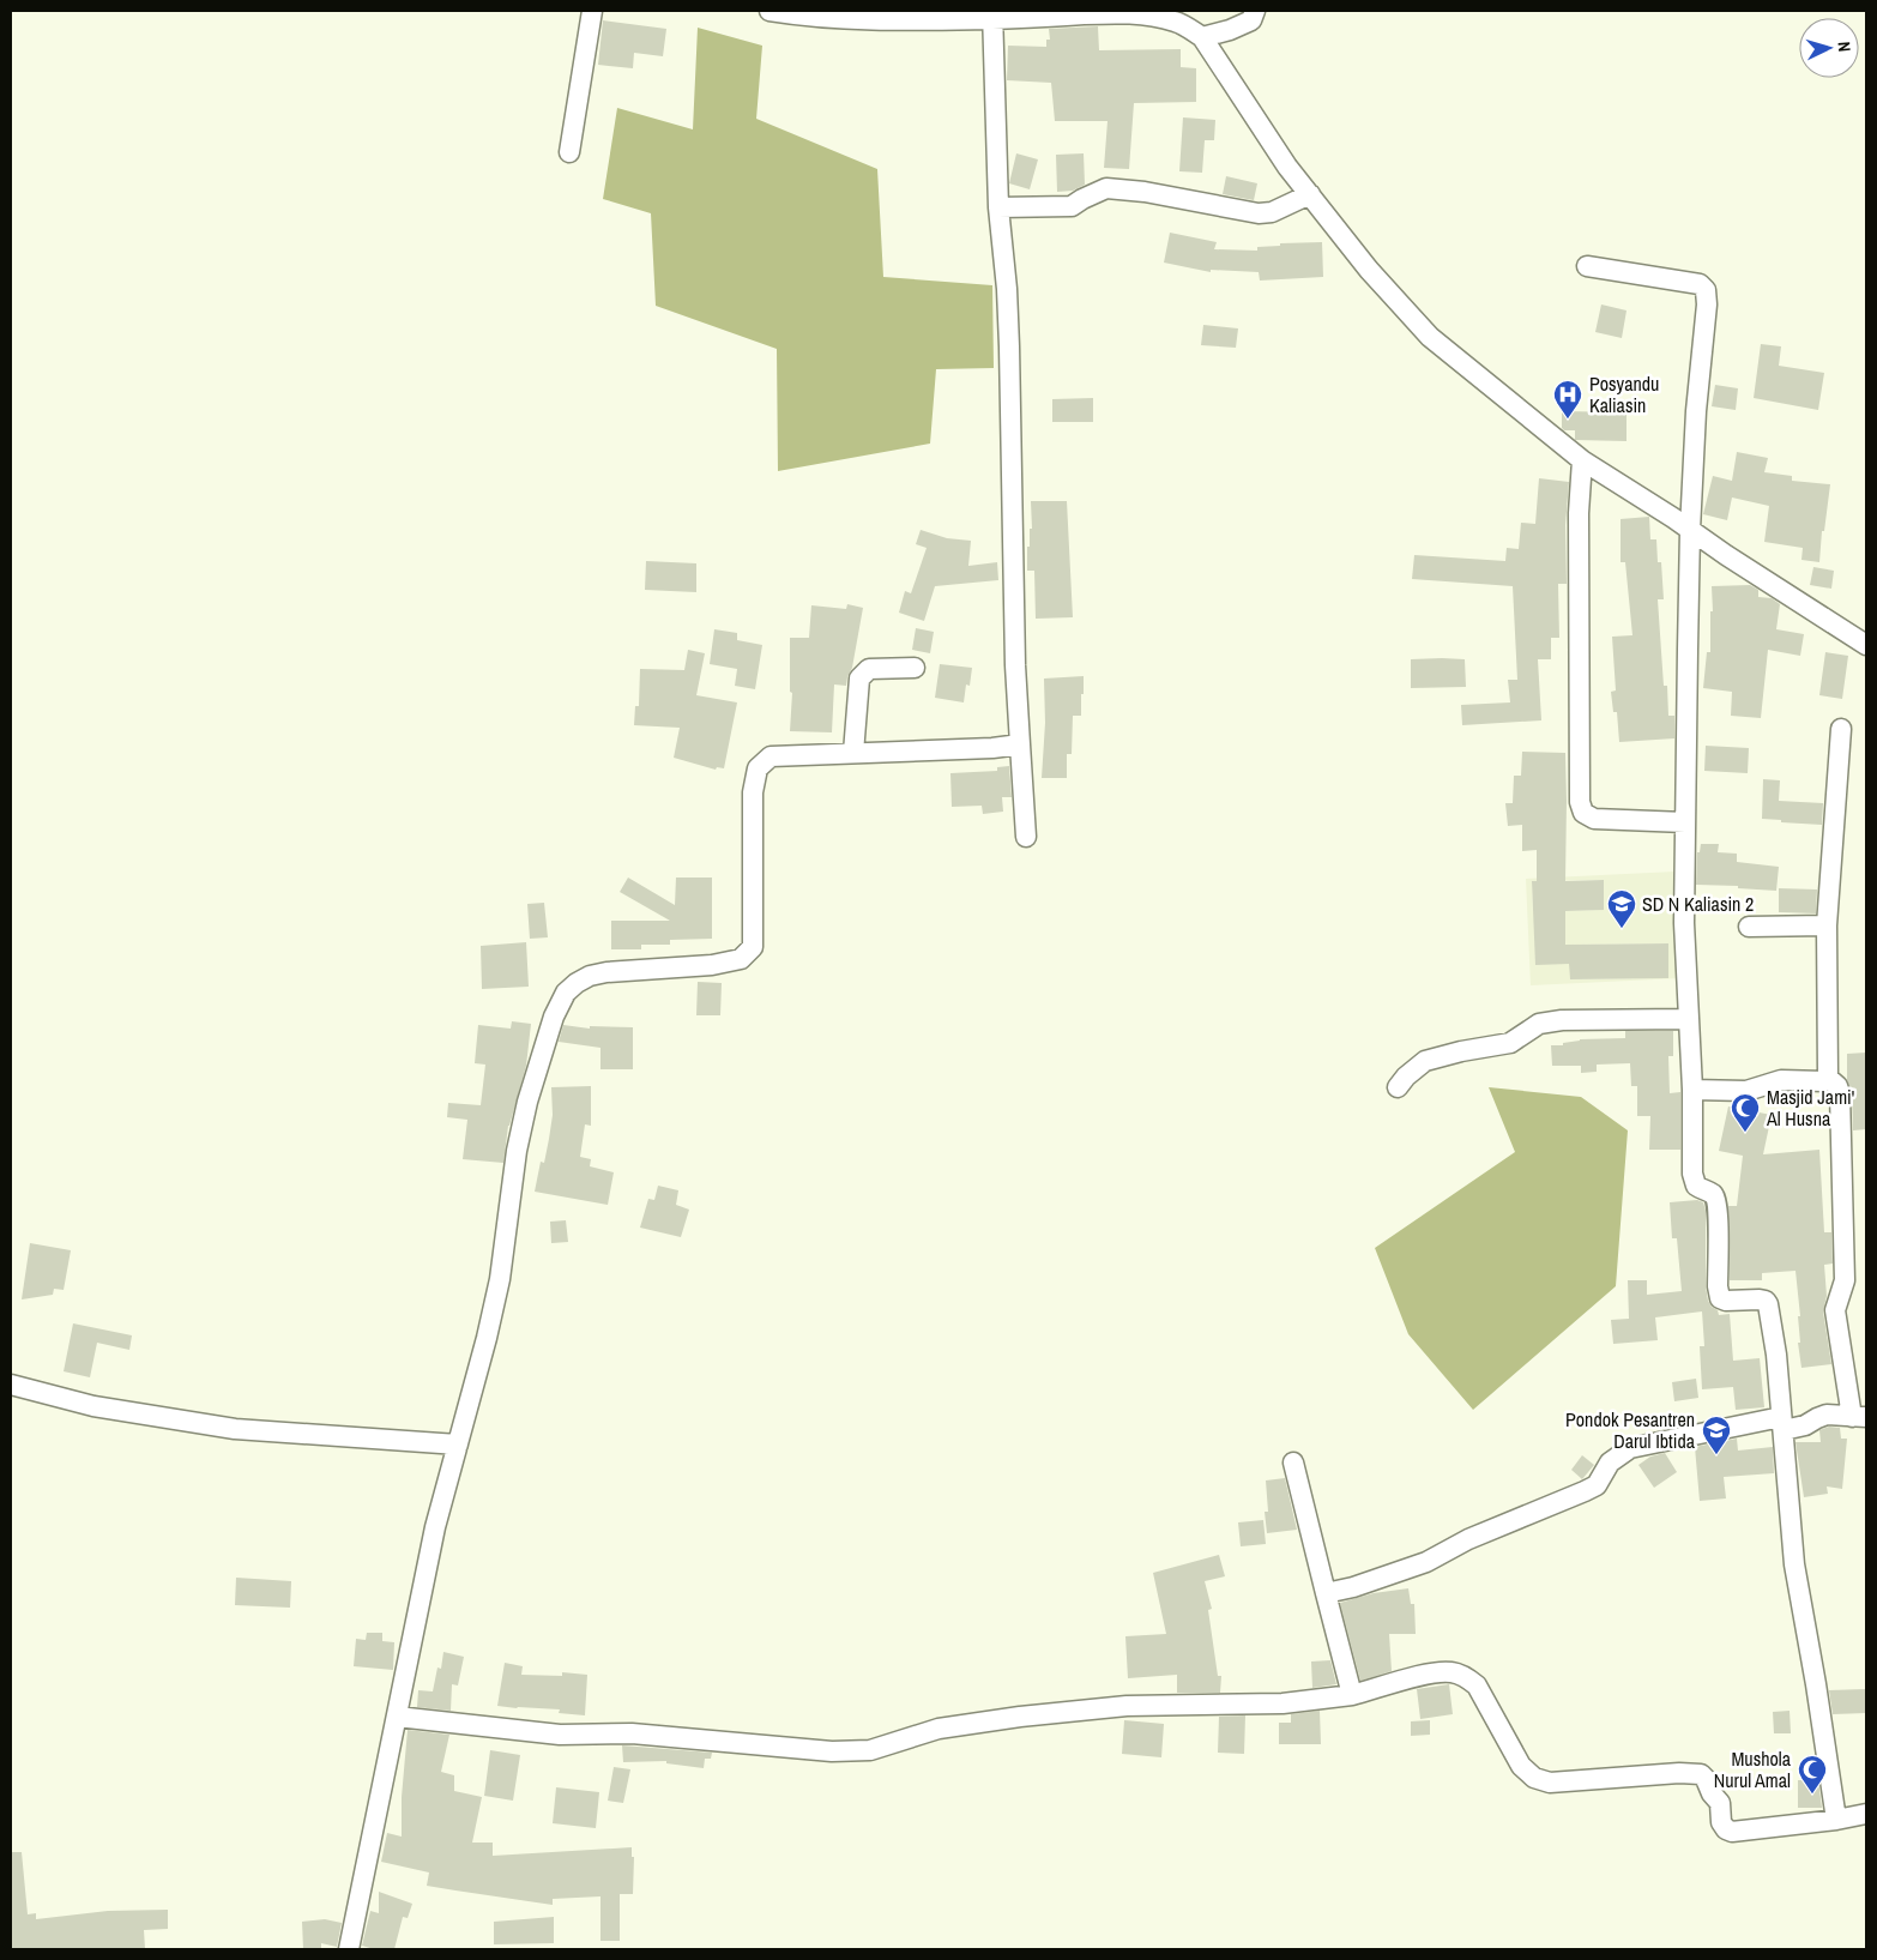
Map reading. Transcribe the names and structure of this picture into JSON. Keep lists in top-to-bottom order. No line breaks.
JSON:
{"places":{"hospital":["Posyandu Kaliasin"],"school or university":["SD N Kaliasin 2","Pondok Pesantren Darul Ibtida"],"mosque":["Masjid Jami' Al Husna","Mushola Nurul Amal"]},"north":"right"}
